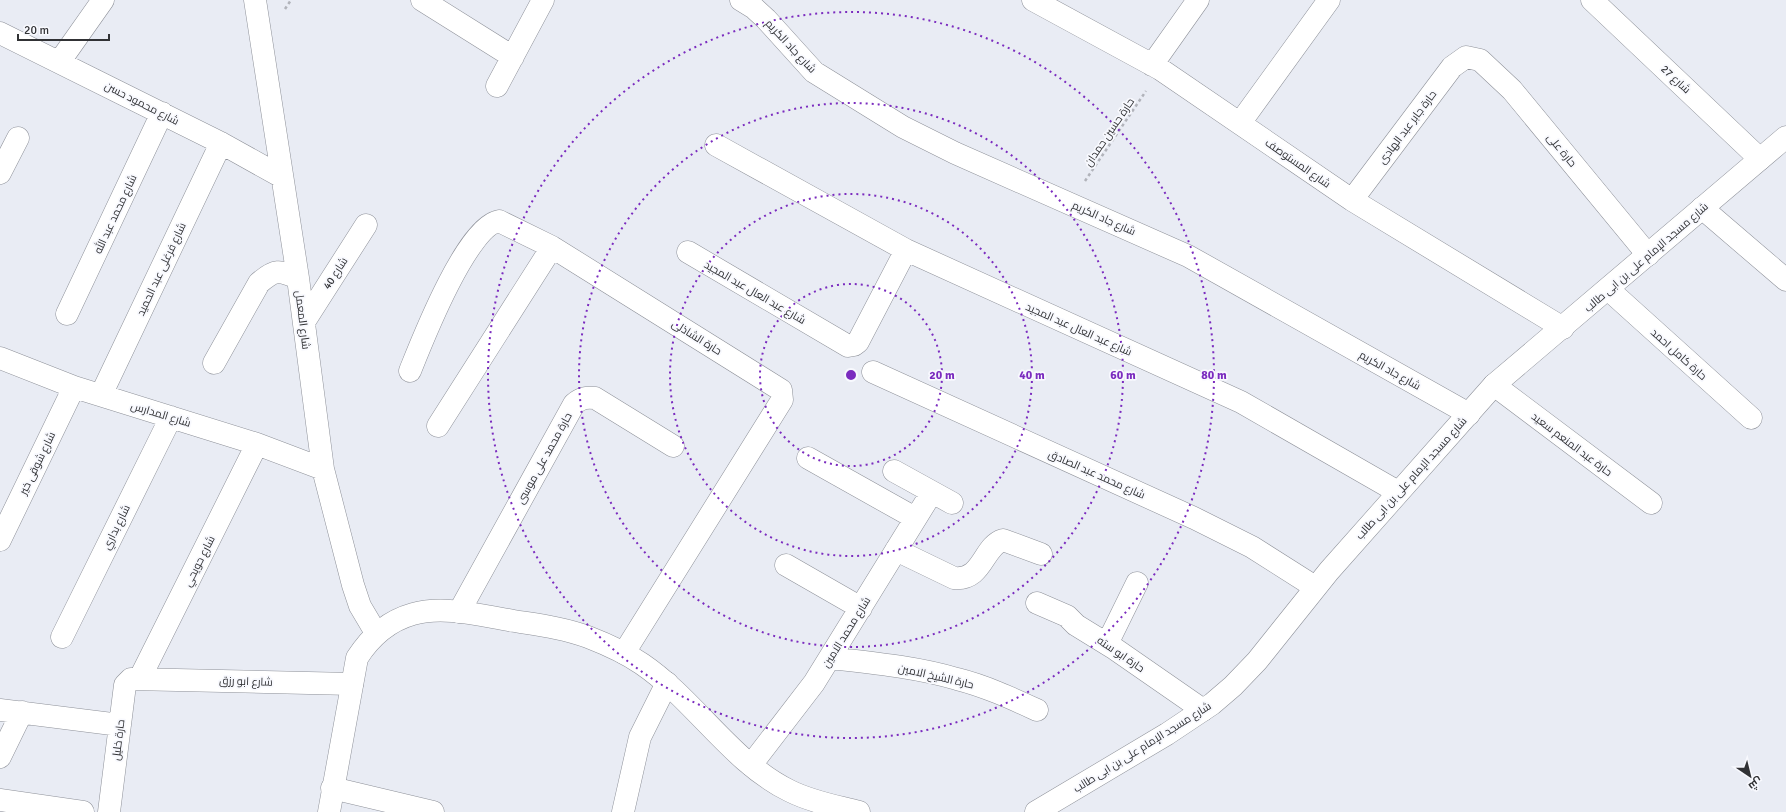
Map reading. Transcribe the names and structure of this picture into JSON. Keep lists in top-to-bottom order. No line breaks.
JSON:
{"streets":{"street":["شارع جاد الكريم","شارع 27","شارع محمود حسن","حارة جابر عبد الهادى","حارة على","شارع المستوصف","شارع محمد عبد الله","شارع مسجد الإمام على بن ابى طالب","شارع فرغلى عبد الحميد","شارع 40","شارع عبد العال عبد المجيد","شارع المعمل","حارة الشاذلى","حارة كامل احمد","شارع المدارس","حارة عبد المنعم سعيد","حارة محمد على موسى","شارع شوقى خير","شارع محمد عبد الصادق","شارع بداري","شارع حويحي","شارع محمد الامين","حارة ابو سته","حارة الشيخ الامين","شارع ابو رزق","حارة خليل"],"path":["حارة حسين حمدان"]},"crossings":[["شارع جاد الكريم","حارة حسين حمدان"],["شارع جاد الكريم","شارع مسجد الإمام على بن ابى طالب"],["شارع 27","شارع مسجد الإمام على بن ابى طالب"],["شارع محمود حسن","شارع محمد عبد الله"],["شارع محمود حسن","شارع فرغلى عبد الحميد"],["شارع محمود حسن","شارع المعمل"],["حارة جابر عبد الهادى","حارة على"],["حارة جابر عبد الهادى","شارع المستوصف"],["حارة حسين حمدان","شارع المستوصف"],["حارة على","شارع مسجد الإمام على بن ابى طالب"],["شارع المستوصف","شارع مسجد الإمام على بن ابى طالب"],["شارع مسجد الإمام على بن ابى طالب","شارع عبد العال عبد المجيد"],["شارع مسجد الإمام على بن ابى طالب","حارة كامل احمد"],["شارع مسجد الإمام على بن ابى طالب","حارة عبد المنعم سعيد"],["شارع مسجد الإمام على بن ابى طالب","شارع محمد عبد الصادق"],["شارع مسجد الإمام على بن ابى طالب","حارة ابو سته"],["شارع فرغلى عبد الحميد","شارع المدارس"],["شارع 40","شارع المعمل"],["شارع المعمل","شارع المدارس"],["شارع المدارس","شارع شوقى خير"],["شارع المدارس","شارع بداري"],["شارع المدارس","شارع حويحي"],["شارع حويحي","شارع ابو رزق"],["شارع حويحي","حارة خليل"],["شارع محمد الامين","حارة الشيخ الامين"],["شارع ابو رزق","حارة خليل"]],"scale_bar":"20 m","north":"bottom right","rings":["20 m","40 m","60 m","80 m"]}
